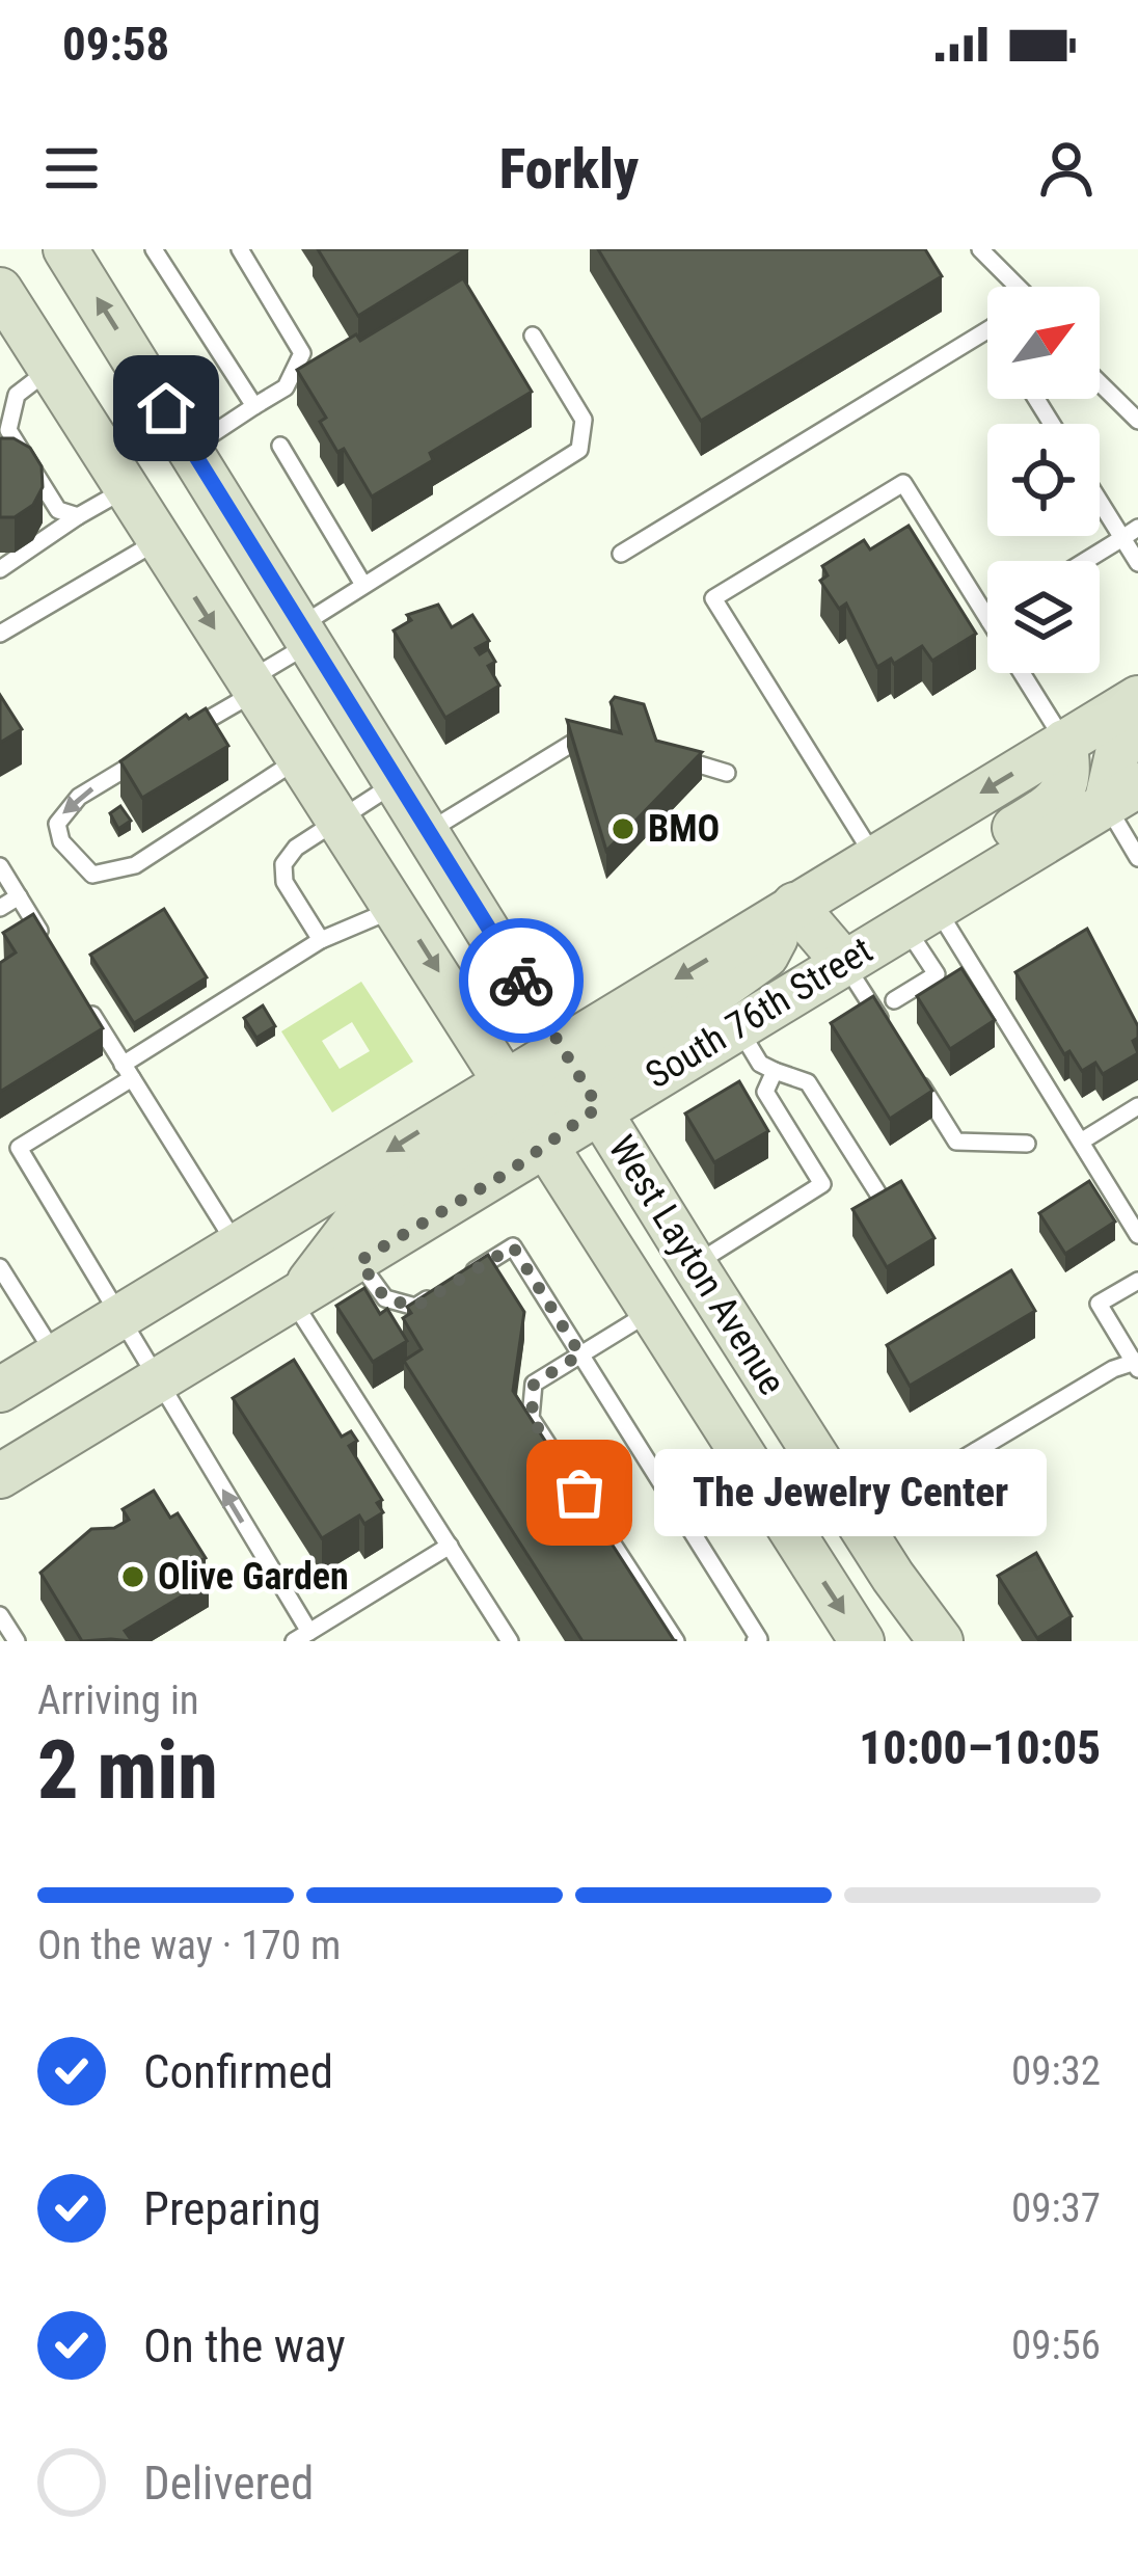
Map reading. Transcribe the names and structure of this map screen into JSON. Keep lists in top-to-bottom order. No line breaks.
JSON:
{"streets":{"main road":["South 76th Street","West Layton Avenue"]},"crossings":[["South 76th Street","West Layton Avenue"]],"places":["BMO","The Jewelry Center","Olive Garden"],"north":"top right","page":{"status":"09:58","header":"Forkly","bubble":"The Jewelry Center","heading":["2 min","Arriving in","10:00–10:05"],"bar":"On the way · 170 m","list":[["Confirmed","09:32"],["Preparing","09:37"],["On the way","09:56"],"Delivered"]}}
